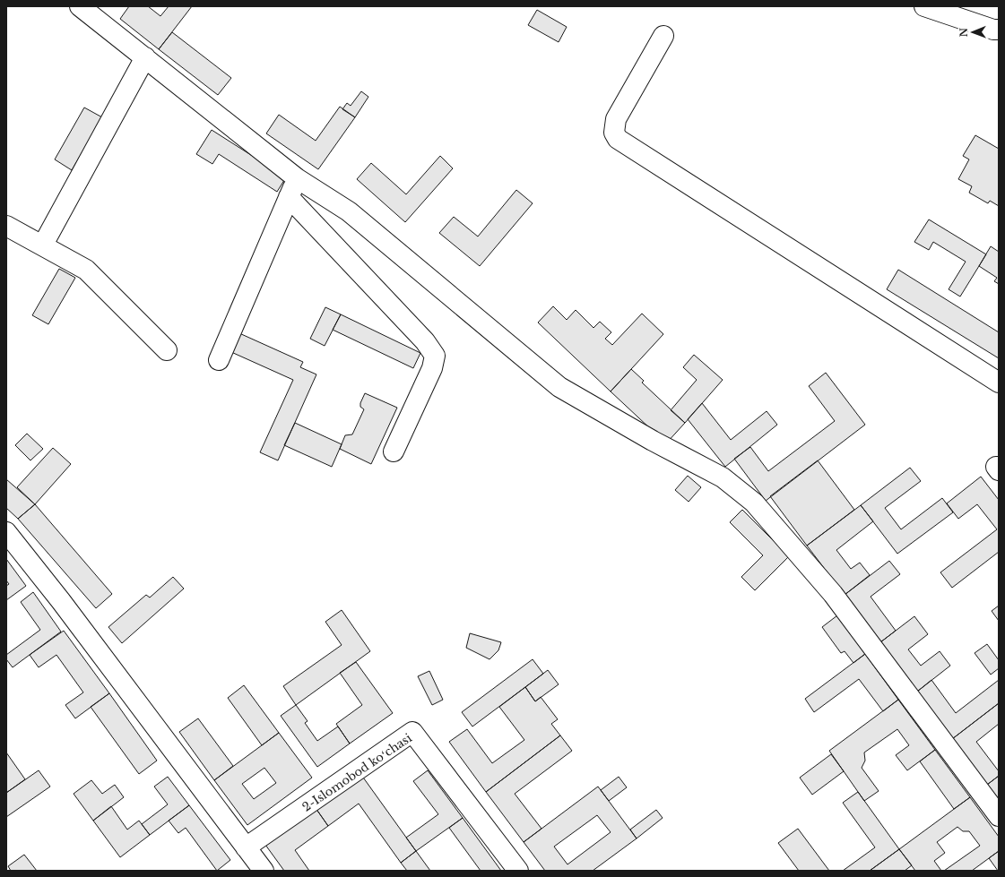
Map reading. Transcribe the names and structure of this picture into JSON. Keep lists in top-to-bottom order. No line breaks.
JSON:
{"streets":{"street":["2-Islomobod koʻchasi"]},"north":"left"}
